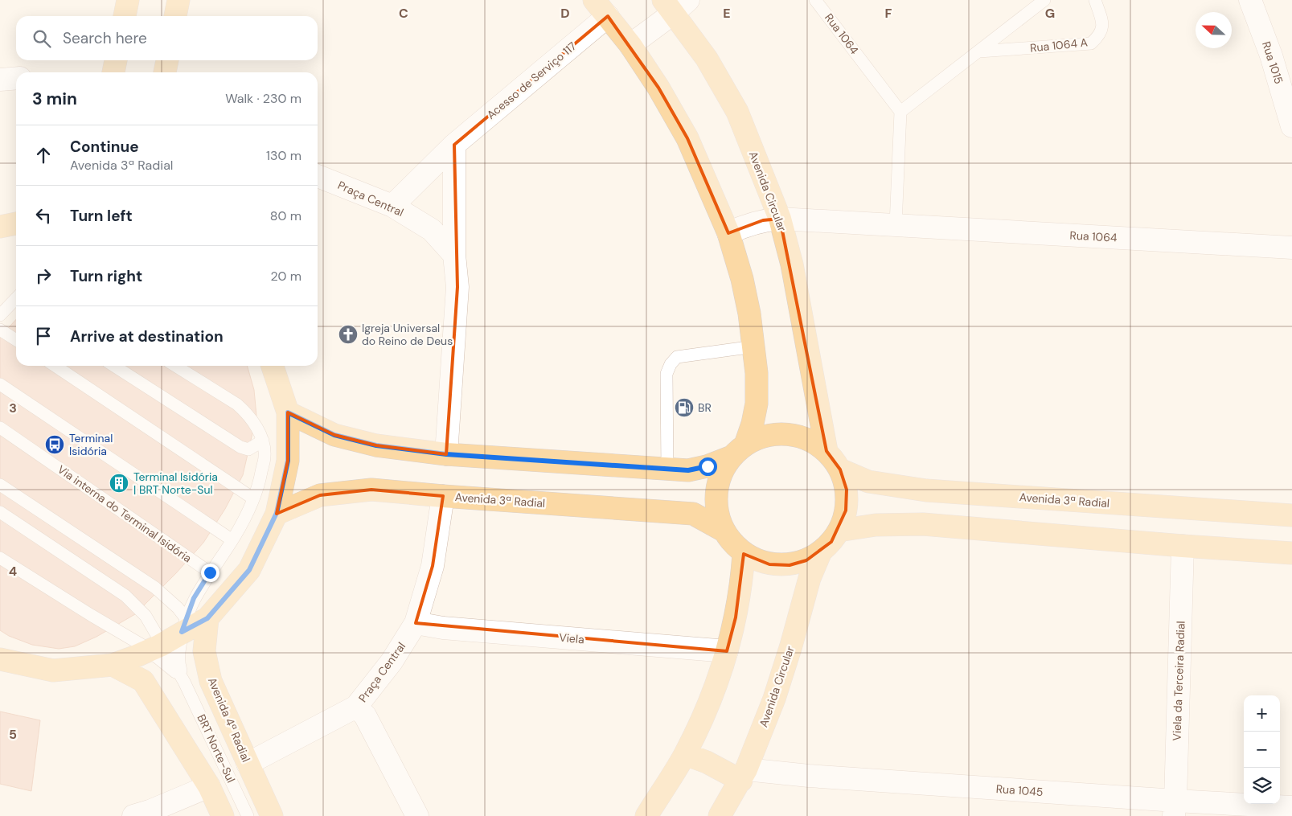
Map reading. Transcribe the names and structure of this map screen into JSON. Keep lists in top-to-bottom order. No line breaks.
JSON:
{"streets":{"main road":["Avenida Circular","Avenida 3ª Radial","Avenida 4ª Radial"],"street":["Rua 1064","Rua 1015","Acesso de Serviço 117","Praça Central","Viela","Viela da Terceira Radial","Rua 1045"],"lane":["Rua 1064 A","Via interna do Terminal Isidória","BRT Norte-Sul"]},"crossings":[["Rua 1064","Avenida Circular"],["Acesso de Serviço 117","Praça Central"],["Avenida Circular","Avenida 3ª Radial"],["Avenida Circular","Rua 1045"],["Praça Central","Avenida 3ª Radial"],["Praça Central","Viela"],["Praça Central","Avenida 4ª Radial"],["Viela da Terceira Radial","Rua 1045"]],"places":{"church":["Igreja Universal do Reino de Deus"],"fuel station":["BR"],"bus stop":["Terminal Isidória"],"building":["Terminal Isidória | BRT Norte-Sul"]},"north":"left","page":{"search":"Search here","heading":["3 min","Walk · 230 m"],"list":[["Continue","Avenida 3ª Radial","130 m"],["Turn left","80 m"],["Turn right","20 m"],"Arrive at destination"],"map_buttons":["+","−"]},"grid":{"columns":["C","D","E","F","G"],"rows":["3","4","5"]}}
